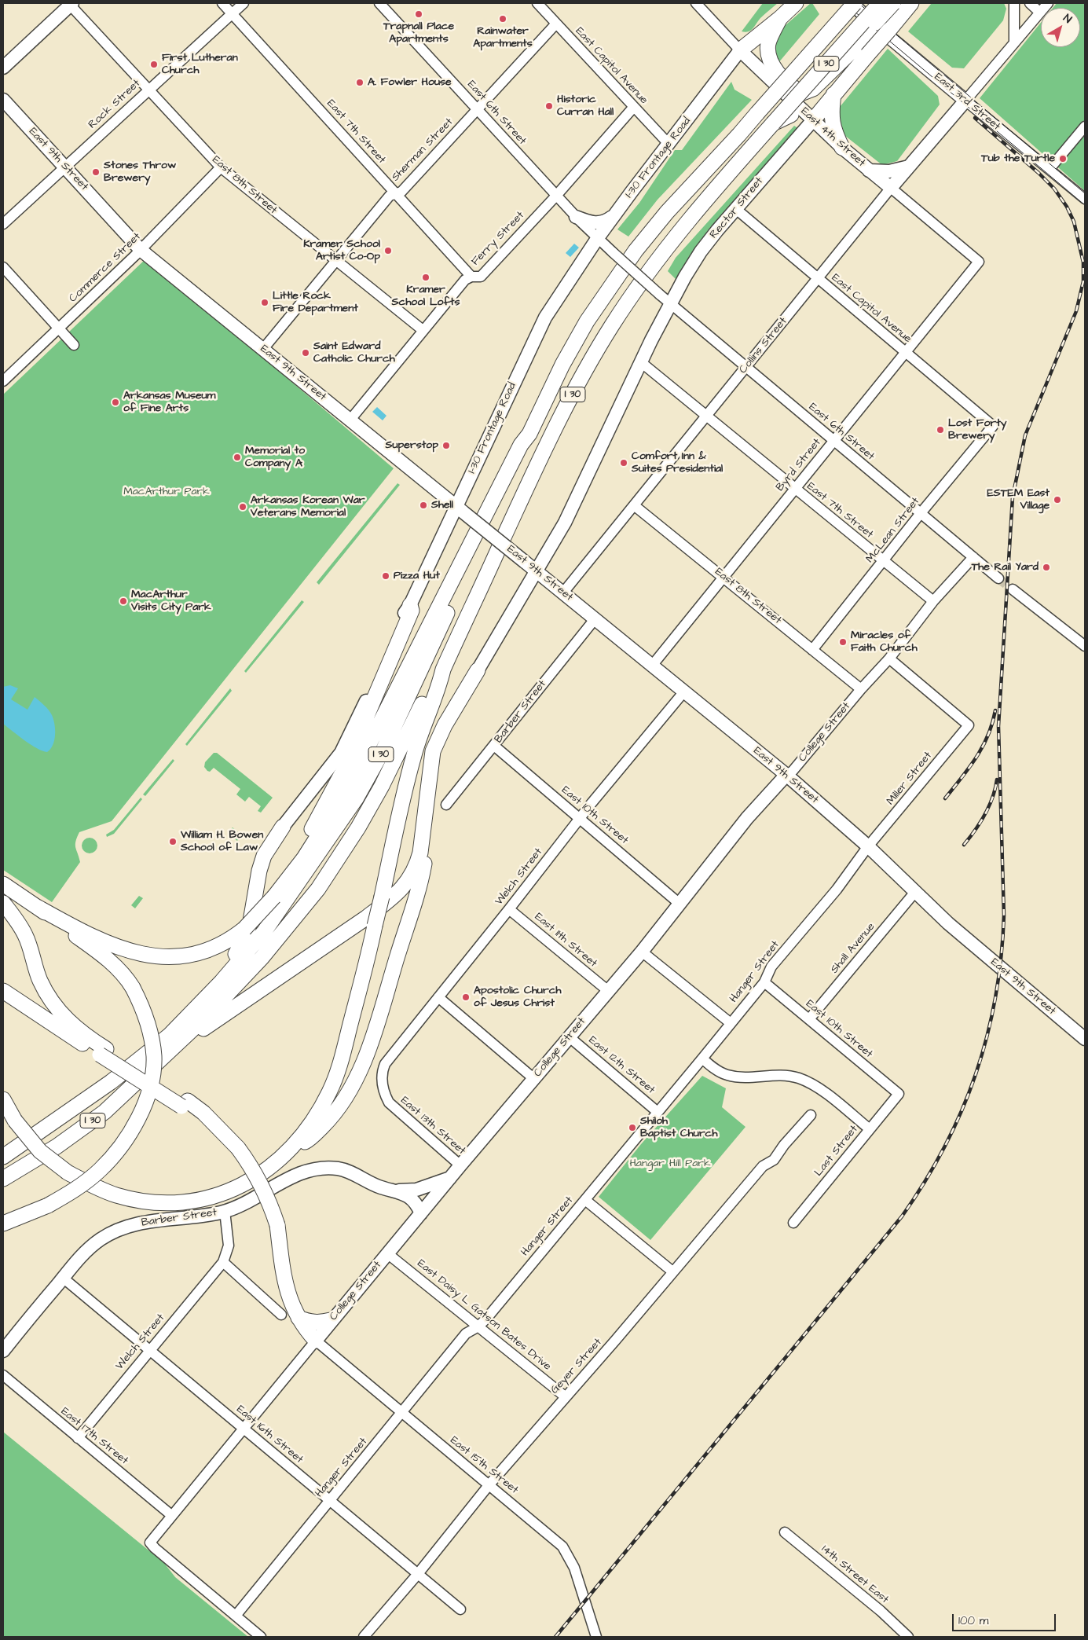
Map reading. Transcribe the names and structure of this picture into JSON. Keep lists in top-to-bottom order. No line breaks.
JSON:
{"streets":{"highway":["I 30"],"main road":["East 3rd Street","East 4th Street","I-30 Frontage Road","East 9th Street","Rector Street","Collins Street","Barber Street","College Street"],"street":["East Capitol Avenue","Rock Street","East 6th Street","East 7th Street","Sherman Street","East 8th Street","Ferry Street","Commerce Street","Byrd Street","McLean Street","Miller Street","East 10th Street","Welch Street","East 11th Street","Shall Avenue","Hanger Street","East 12th Street","East 13th Street","Last Street","East Daisy L Gatson Bates Drive","Geyer Street","East 16th Street","East 17th Street","East 15th Street","14th Street East"]},"crossings":[["East Capitol Avenue","Sherman Street"],["East Capitol Avenue","I-30 Frontage Road"],["East Capitol Avenue","Rector Street"],["East Capitol Avenue","Ferry Street"],["East Capitol Avenue","Collins Street"],["East Capitol Avenue","Byrd Street"],["East Capitol Avenue","McLean Street"],["East 3rd Street","Collins Street"],["Rock Street","East 7th Street"],["Rock Street","East 9th Street"],["Rock Street","East 8th Street"],["East 6th Street","Sherman Street"],["East 6th Street","I-30 Frontage Road"],["East 6th Street","Rector Street"],["East 6th Street","Ferry Street"],["East 6th Street","Collins Street"],["East 6th Street","Byrd Street"],["East 6th Street","McLean Street"],["East 6th Street","College Street"],["East 7th Street","Sherman Street"],["East 7th Street","Ferry Street"],["East 7th Street","Collins Street"],["East 7th Street","Byrd Street"],["East 7th Street","McLean Street"],["East 7th Street","College Street"],["East 4th Street","I-30 Frontage Road"],["East 4th Street","Rector Street"],["East 4th Street","Collins Street"],["East 4th Street","Byrd Street"],["Sherman Street","East 9th Street"],["Sherman Street","East 8th Street"],["I-30 Frontage Road","East 9th Street"],["East 9th Street","Ferry Street"],["East 9th Street","Commerce Street"],["East 9th Street","Collins Street"],["East 9th Street","Byrd Street"],["East 9th Street","Barber Street"],["East 9th Street","College Street"],["East 9th Street","Miller Street"],["East 9th Street","Welch Street"],["East 9th Street","Shall Avenue"],["East 9th Street","Hanger Street"],["East 8th Street","Ferry Street"],["East 8th Street","Commerce Street"],["East 8th Street","Collins Street"],["East 8th Street","Byrd Street"],["East 8th Street","McLean Street"],["East 8th Street","College Street"],["Barber Street","College Street"],["Barber Street","East 10th Street"],["Barber Street","East 16th Street"],["College Street","Miller Street"],["College Street","East 10th Street"],["College Street","East 11th Street"],["College Street","Hanger Street"],["College Street","East 12th Street"],["College Street","East 13th Street"],["College Street","East Daisy L Gatson Bates Drive"],["College Street","East 16th Street"],["College Street","East 17th Street"],["College Street","East 15th Street"],["Miller Street","Hanger Street"],["East 10th Street","Welch Street"],["East 10th Street","Shall Avenue"],["East 10th Street","Hanger Street"],["East 10th Street","Last Street"],["Welch Street","East 11th Street"],["Welch Street","East 13th Street"],["Welch Street","East 16th Street"],["Welch Street","East 17th Street"],["Hanger Street","East 12th Street"],["Hanger Street","East Daisy L Gatson Bates Drive"],["Hanger Street","East 16th Street"],["Hanger Street","East 15th Street"],["East Daisy L Gatson Bates Drive","Geyer Street"],["Geyer Street","East 16th Street"],["Geyer Street","East 15th Street"]],"parks":["MacArthur Park","Hangar Hill Park"],"places":["Trapnall Place Apartments","Rainwater Apartments","First Lutheran Church","A. Fowler House","Historic Curran Hall","Tub the Turtle","Stones Throw Brewery","Kramer School Artist Co-Op","Kramer School Lofts","Little Rock Fire Department","Saint Edward Catholic Church","Arkansas Museum of Fine Arts","Lost Forty Brewery","Superstop","Memorial to Company A","Comfort Inn & Suites Presidential","ESTEM East Village","Shell","Arkansas Korean War Veterans Memorial","The Rail Yard","Pizza Hut","MacArthur Visits City Park","Miracles of Faith Church","William H. Bowen School of Law","Apostolic Church of Jesus Christ","Shiloh Baptist Church"],"scale_bar":"100 m","north":"top right"}
